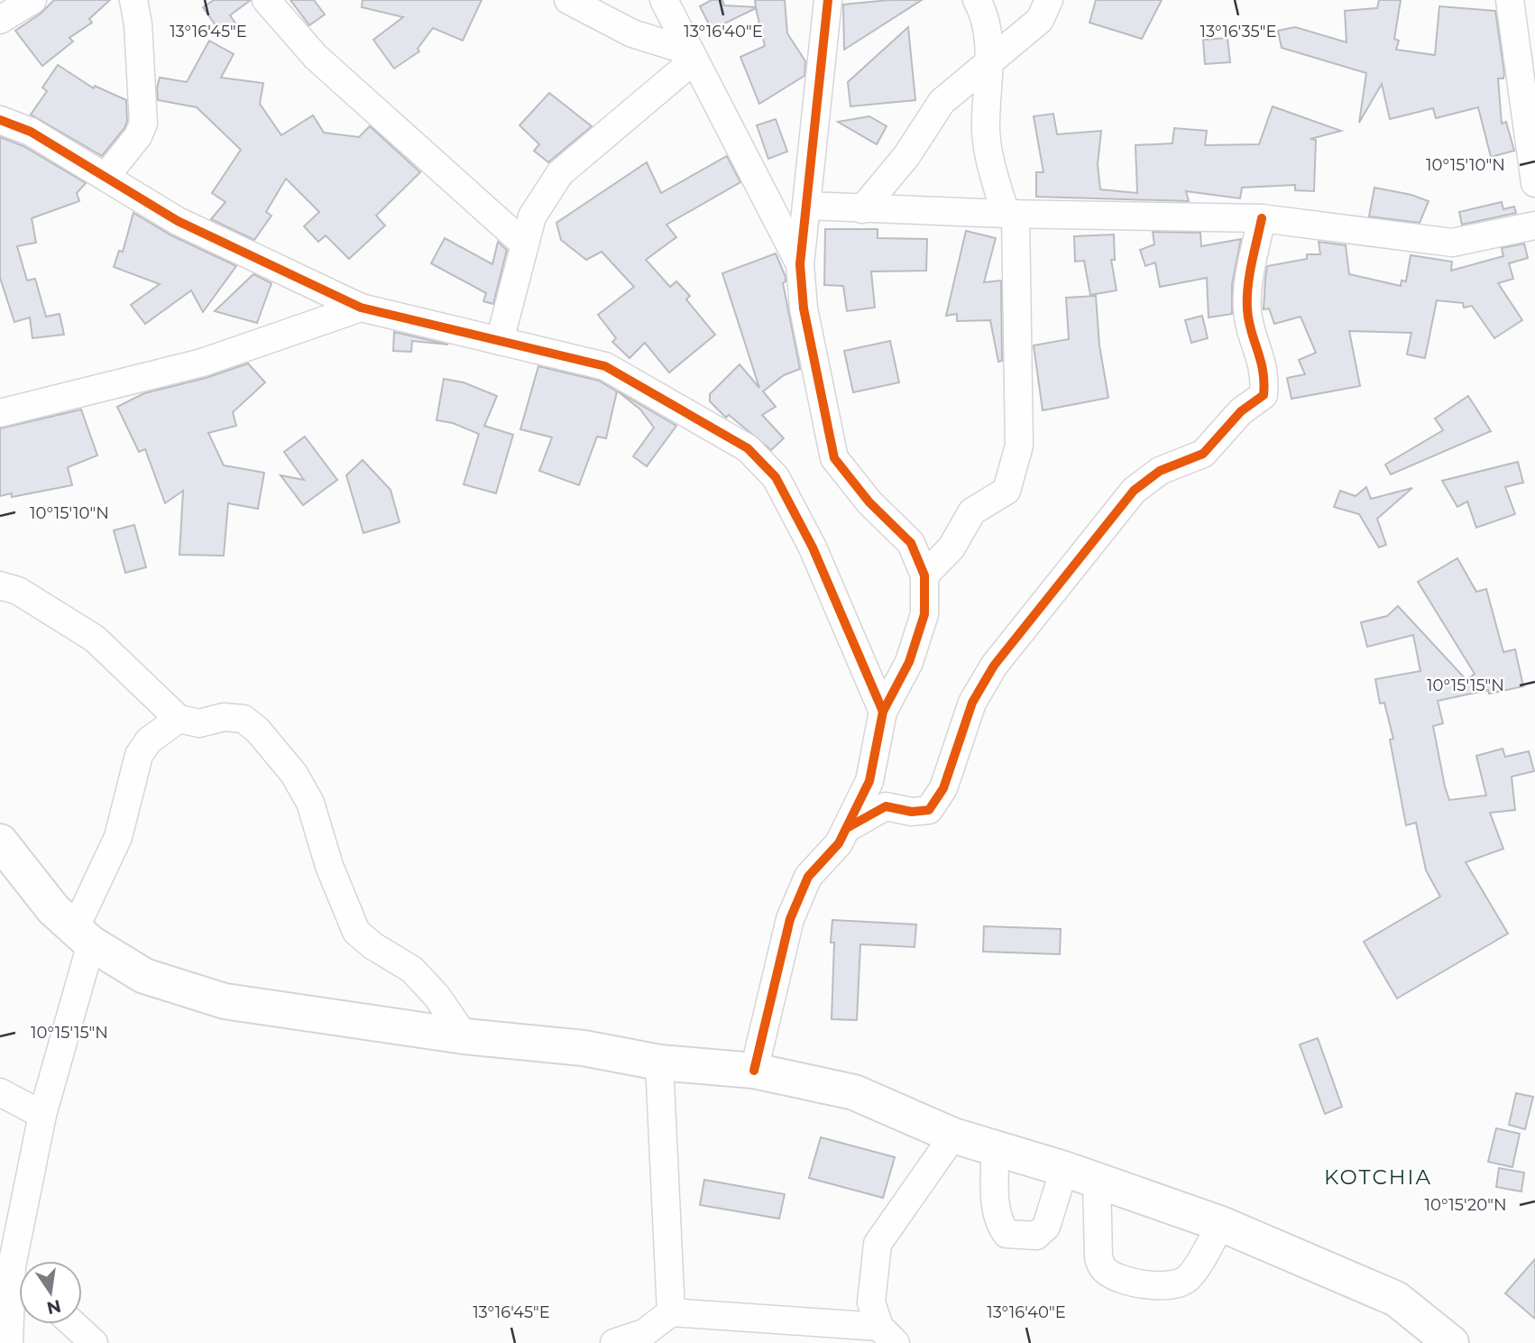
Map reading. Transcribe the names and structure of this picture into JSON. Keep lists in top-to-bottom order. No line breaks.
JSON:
{"districts":["KOTCHIA"],"north":"bottom","coordinates":["13°16'45\"E","13°16'40\"E","13°16'35\"E","10°15'10\"N","10°15'15\"N","10°15'20\"N"]}
